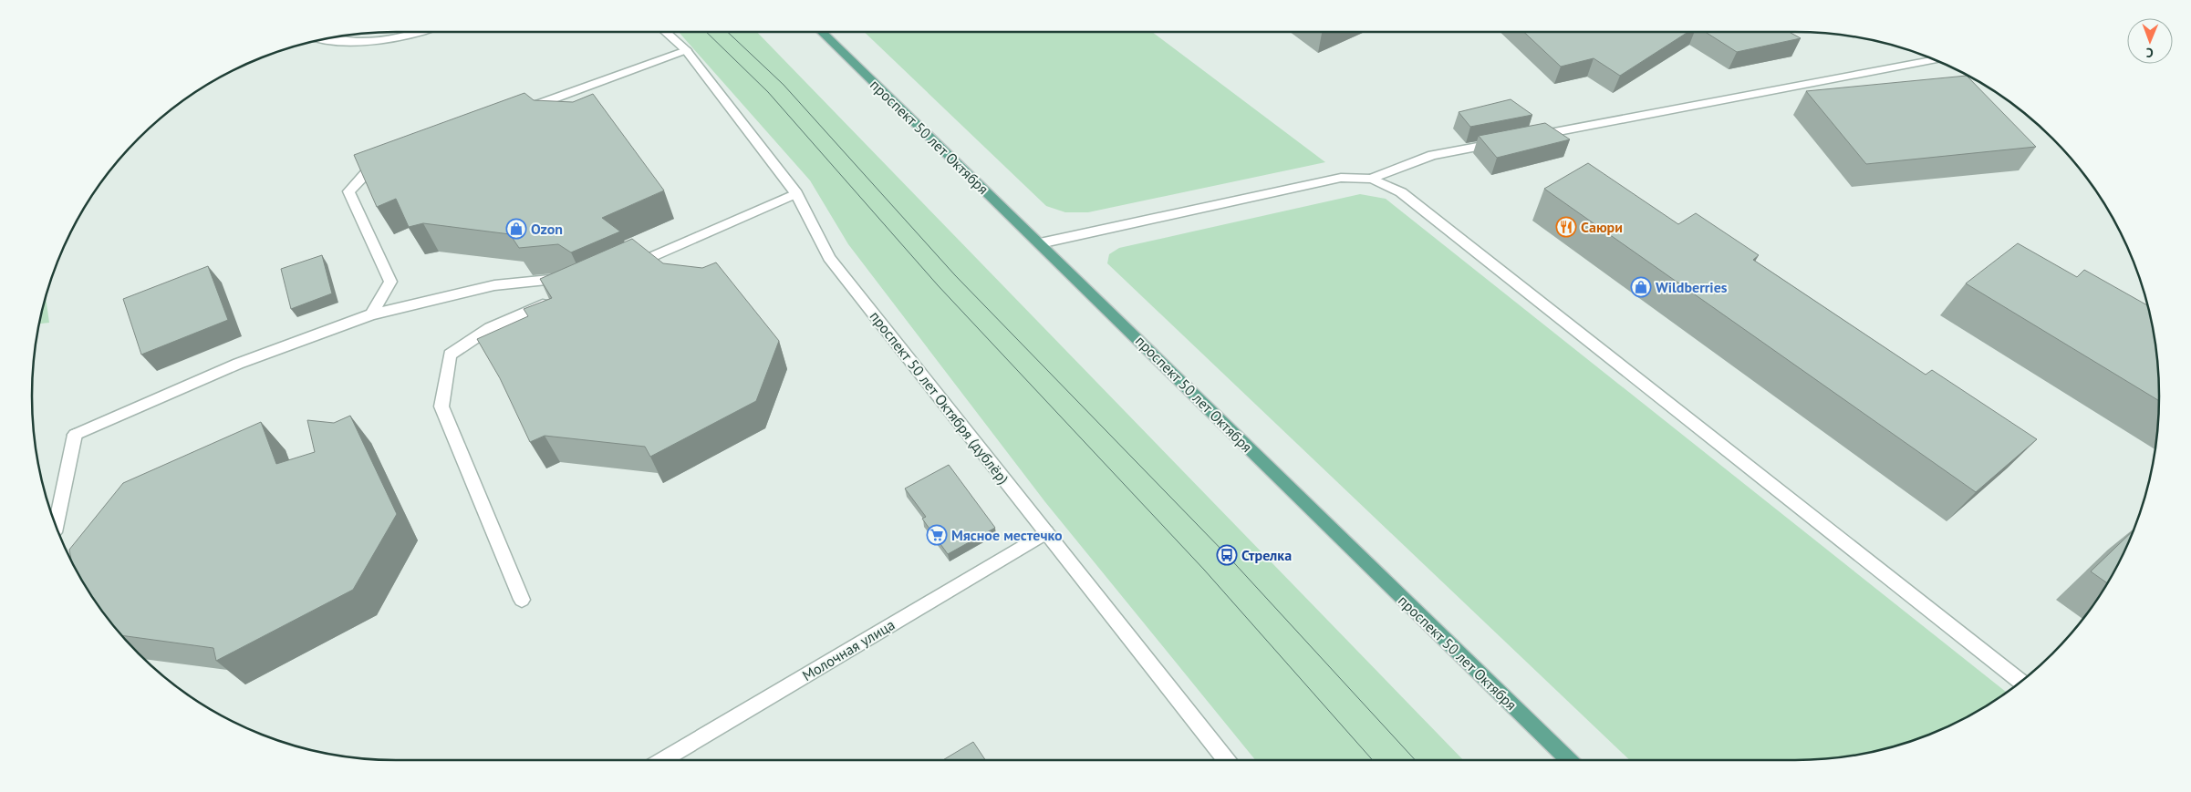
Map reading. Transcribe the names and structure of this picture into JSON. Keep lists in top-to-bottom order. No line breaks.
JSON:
{"streets":{"main road":["проспект 50 лет Октября"],"street":["проспект 50 лет Октября (дублёр)","Молочная улица"]},"crossings":[["проспект 50 лет Октября (дублёр)","Молочная улица"]],"places":{"restaurant":["Саюри"],"shop":["Ozon","Wildberries"],"supermarket":["Мясное местечко"],"bus stop":["Стрелка"]},"north":"bottom"}
